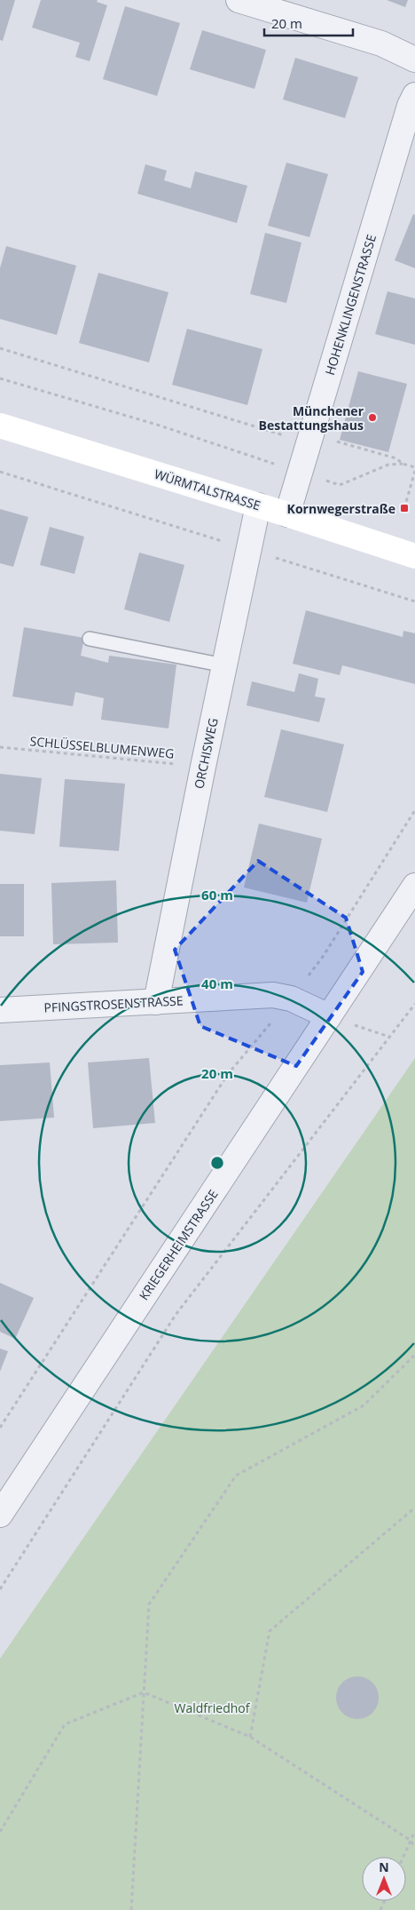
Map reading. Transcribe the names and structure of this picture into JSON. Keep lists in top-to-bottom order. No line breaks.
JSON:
{"streets":{"main road":["WÜRMTALSTRASSE"],"street":["HOHENKLINGENSTRASSE","ORCHISWEG","PFINGSTROSENSTRASSE","KRIEGERHEIMSTRASSE"],"path":["SCHLÜSSELBLUMENWEG"]},"crossings":[["HOHENKLINGENSTRASSE","WÜRMTALSTRASSE"],["WÜRMTALSTRASSE","ORCHISWEG"],["SCHLÜSSELBLUMENWEG","ORCHISWEG"],["ORCHISWEG","PFINGSTROSENSTRASSE"],["PFINGSTROSENSTRASSE","KRIEGERHEIMSTRASSE"]],"parks":["Waldfriedhof"],"places":{"other":["Münchener Bestattungshaus"],"transit":["Kornwegerstraße"]},"scale_bar":"20 m","north":"top","rings":["60 m","40 m","20 m"]}
